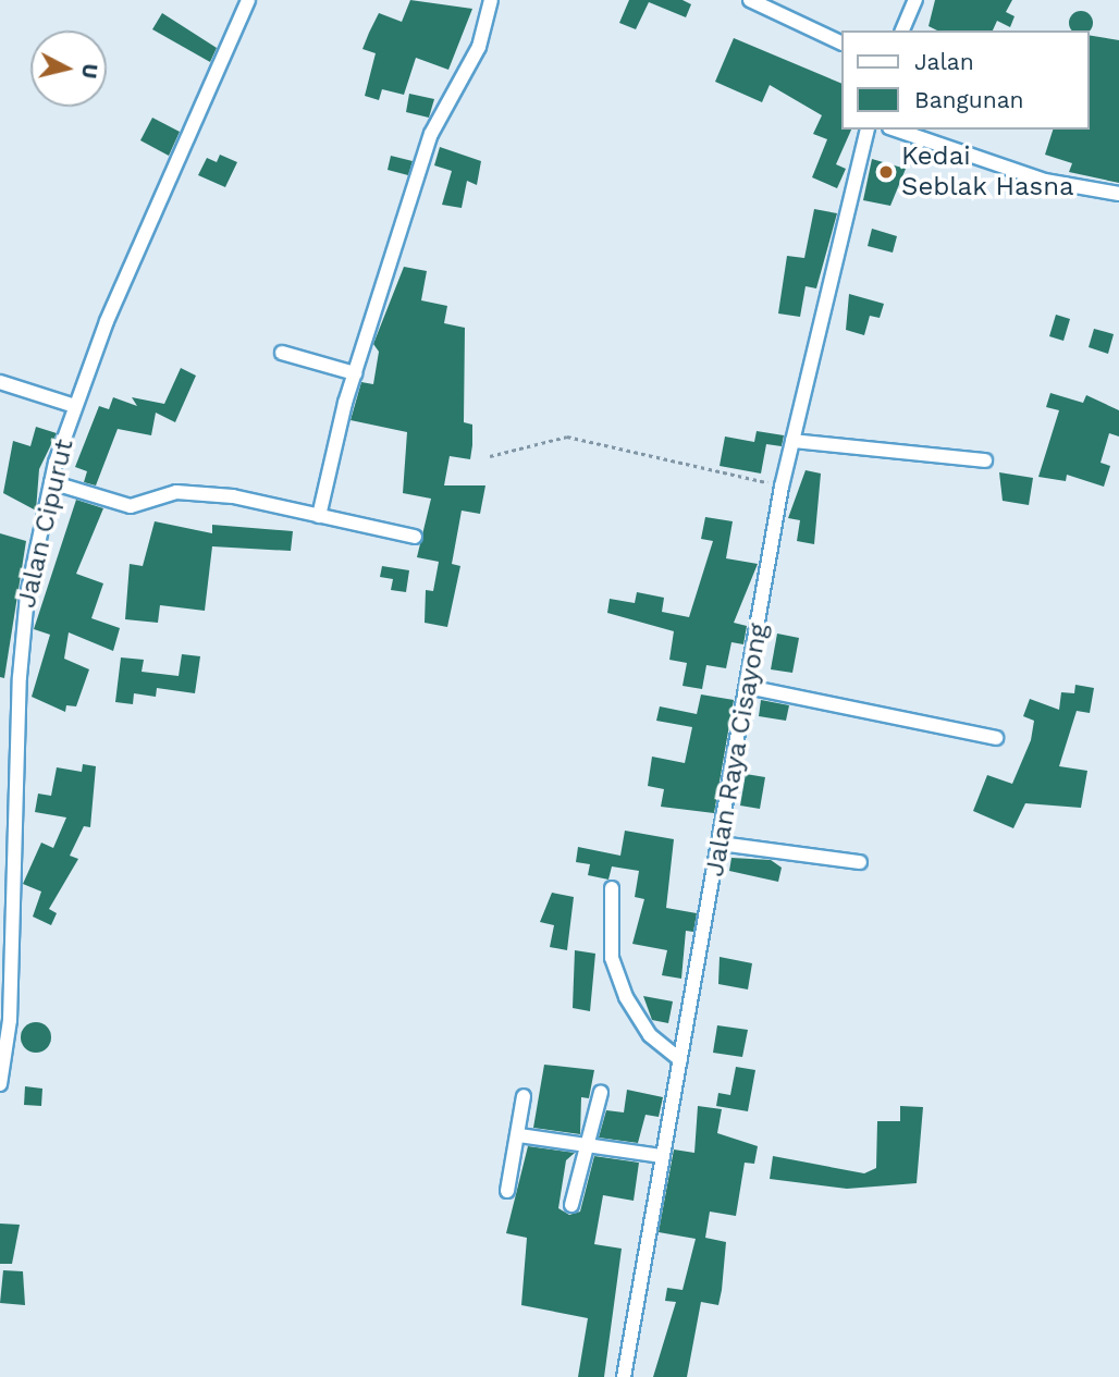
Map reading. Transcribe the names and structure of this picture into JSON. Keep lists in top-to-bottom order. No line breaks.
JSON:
{"streets":{"street":["Jalan Cipurut","Jalan Raya Cisayong"]},"places":["Kedai Seblak Hasna"],"legend":["Jalan","Bangunan"],"north":"right"}
